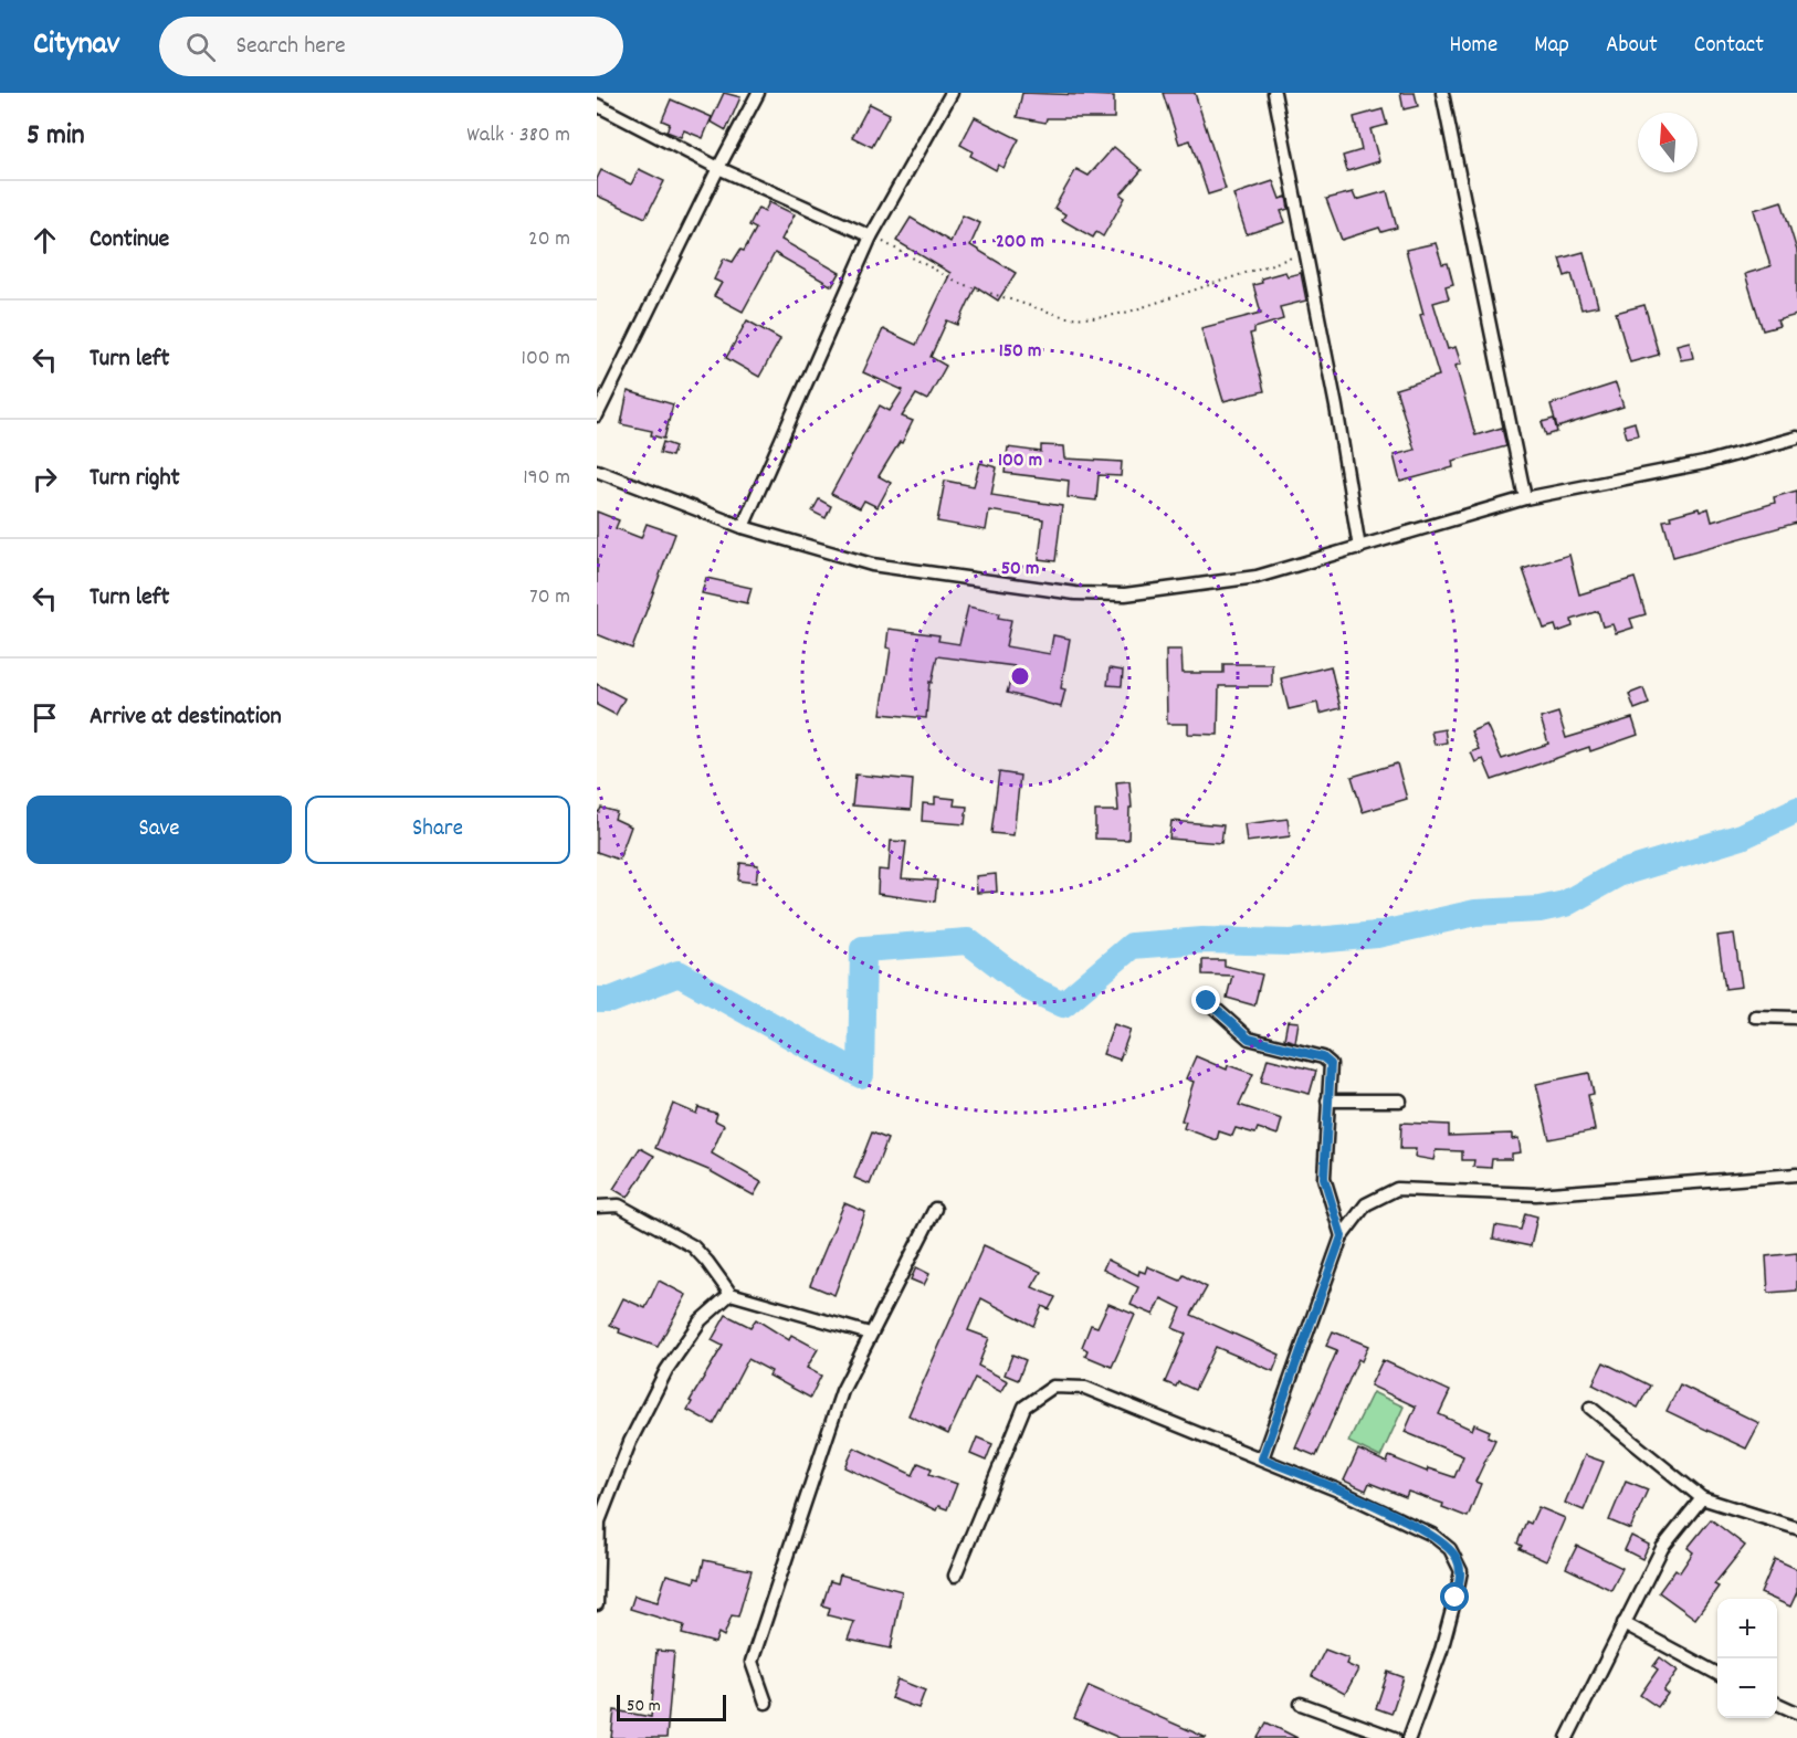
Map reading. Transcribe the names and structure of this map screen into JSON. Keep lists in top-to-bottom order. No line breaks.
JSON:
{"scale_bar":"50 m","north":"top","page":{"header":"Citynav","search":"Search here","nav":["Home","Map","About","Contact"],"heading":["5 min","Walk · 380 m"],"list":[["Continue","20 m"],["Turn left","100 m"],["Turn right","190 m"],["Turn left","70 m"],"Arrive at destination"],"buttons":["Save","Share"],"map_buttons":["+","−"],"scale":"50 m"},"rings":["200 m","150 m","100 m","50 m"]}
